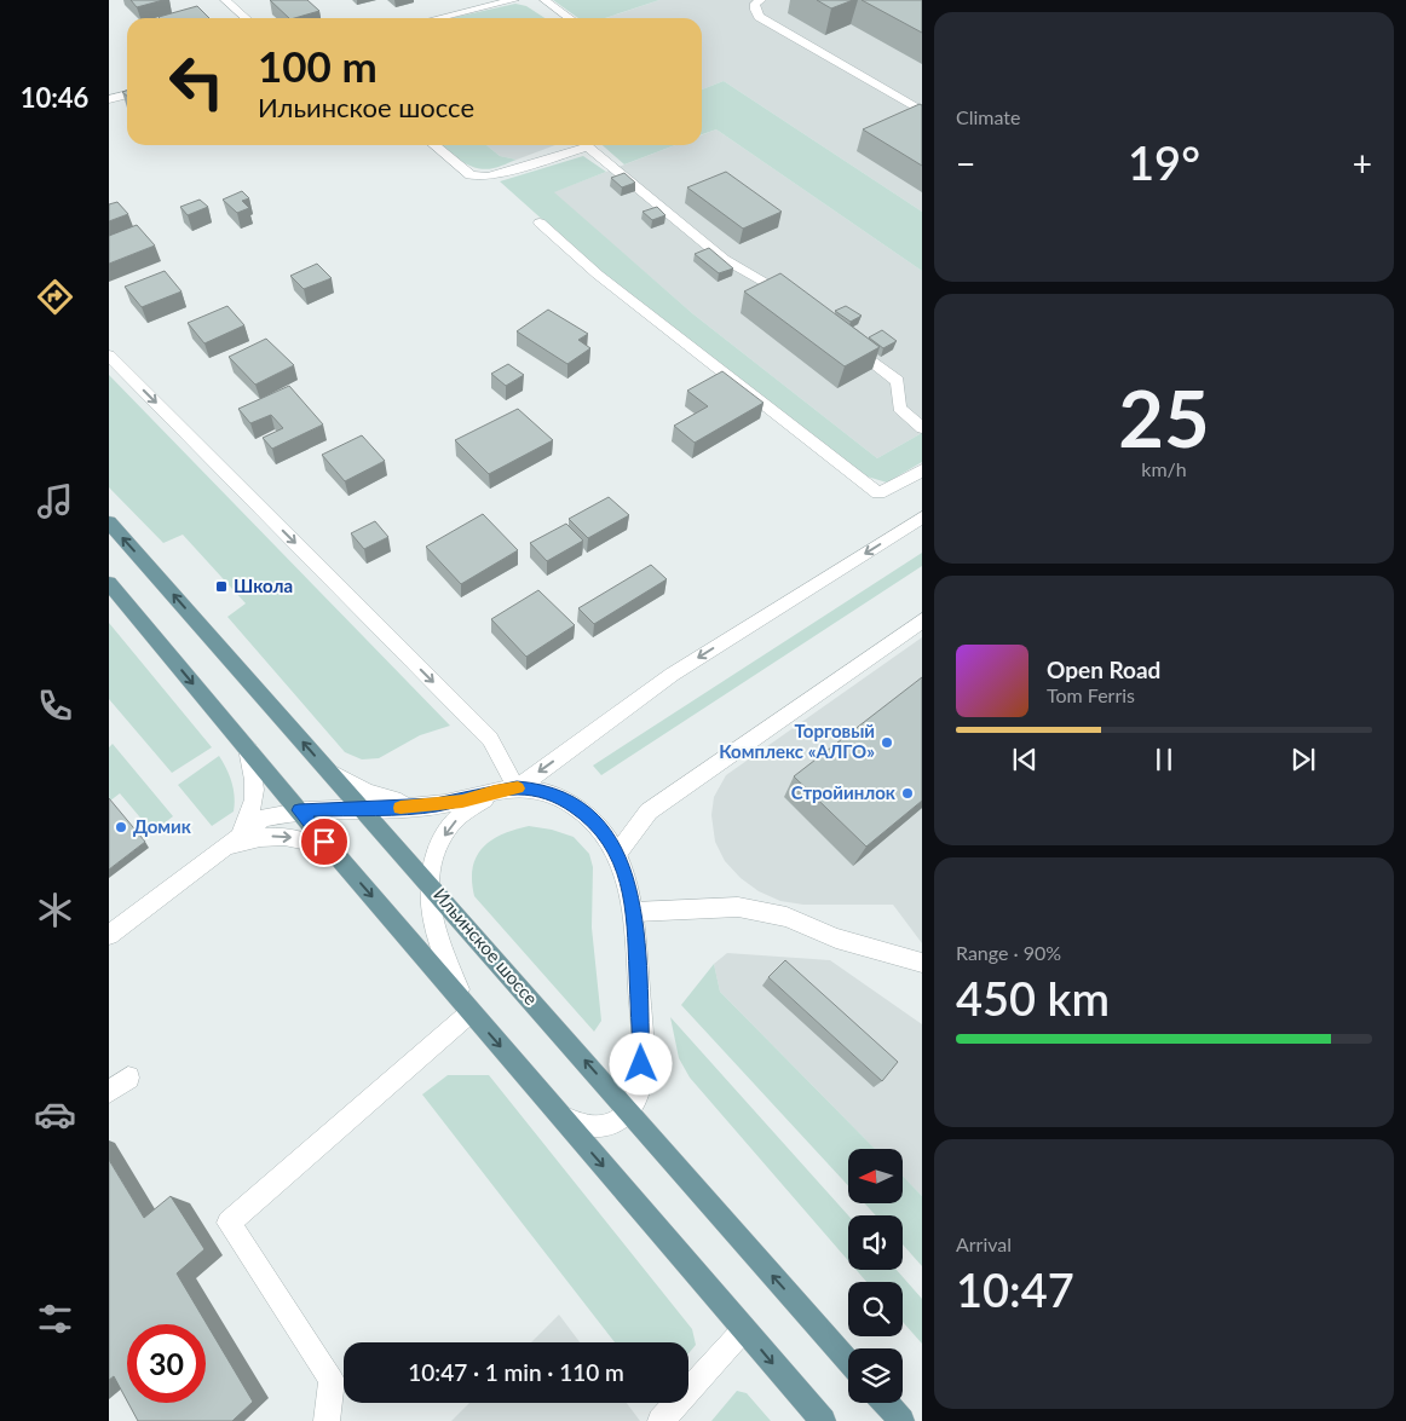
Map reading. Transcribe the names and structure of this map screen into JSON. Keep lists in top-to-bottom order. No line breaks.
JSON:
{"streets":{"main road":["Ильинское шоссе"]},"places":{"transit":["Школа"],"other":["Торговый Комплекс «АЛГО»","Стройинлок","Домик"]},"north":"left","page":{"tabs":"10:46","tile":["Climate",["25","km/h"],["Range · 90%","450 km"],["Arrival","10:47"]],"turn":["100 m","Ильинское шоссе"],"heat":["−","19°","+"],"song":["Open Road","Tom Ferris"],"limit":"30","trip":"10:47 · 1 min · 110 m"}}
